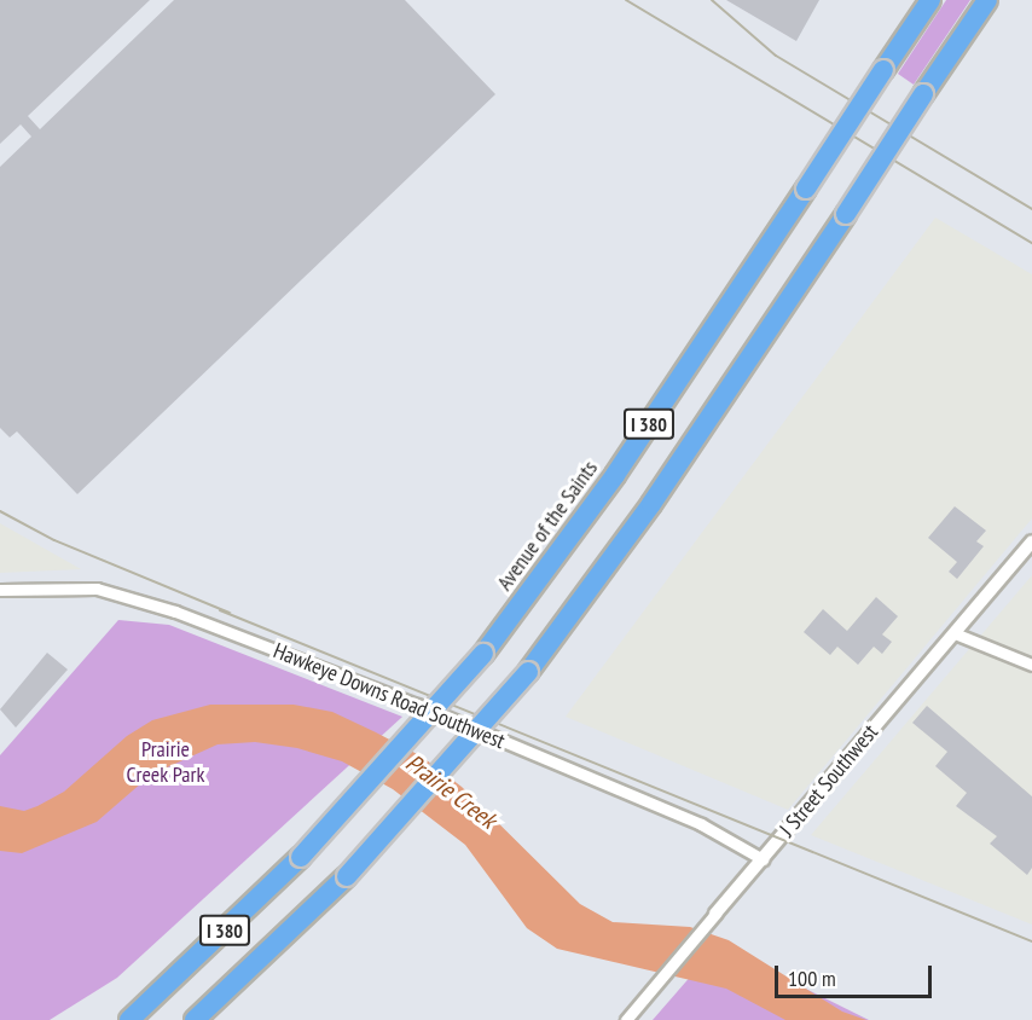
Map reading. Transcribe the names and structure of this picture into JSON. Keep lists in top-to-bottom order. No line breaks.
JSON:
{"streets":{"highway":["I 380","Avenue of the Saints"],"street":["Hawkeye Downs Road Southwest","J Street Southwest"]},"crossings":[["Hawkeye Downs Road Southwest","J Street Southwest"]],"water":["Prairie Creek"],"parks":["Prairie Creek Park"],"scale_bar":"100 m"}
